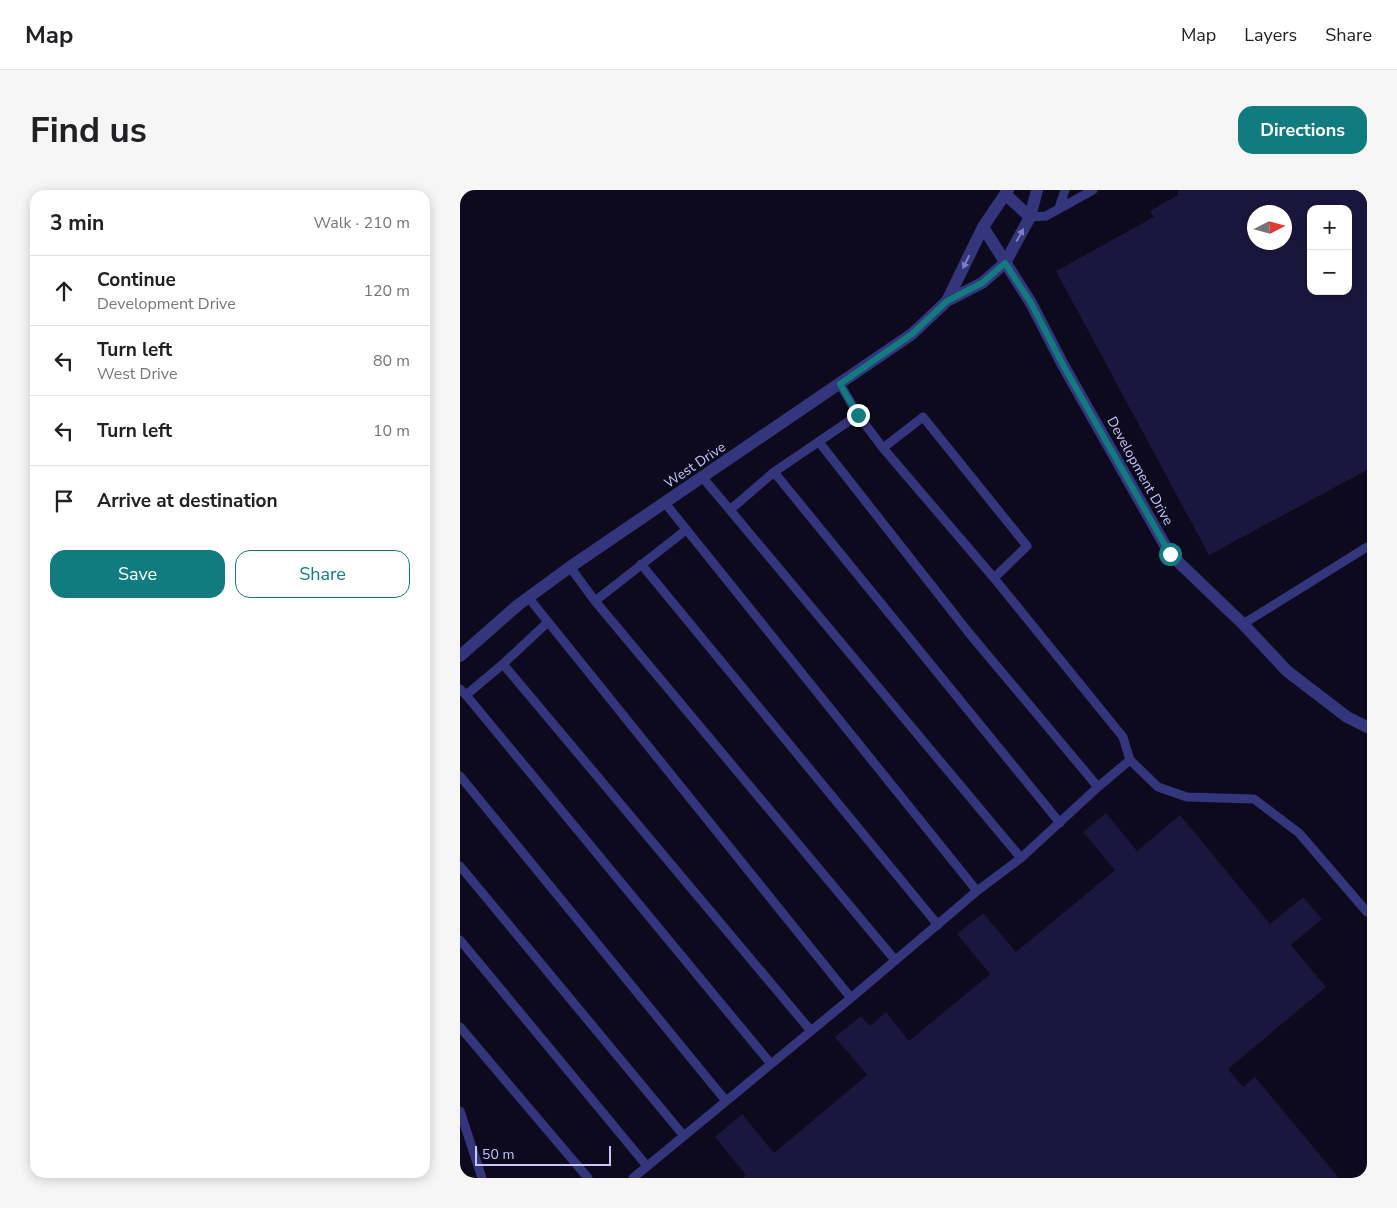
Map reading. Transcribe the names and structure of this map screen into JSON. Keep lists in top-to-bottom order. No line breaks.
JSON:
{"streets":{"street":["West Drive","Development Drive"]},"crossings":[["West Drive","Development Drive"]],"scale_bar":"50 m","north":"right","page":{"header":"Map","nav":["Map","Layers","Share"],"buttons":["Directions",["Save","Share"]],"title":"Find us","heading":["3 min","Walk · 210 m"],"map_buttons":["+","−"],"list":[["Continue","Development Drive","120 m"],["Turn left","West Drive","80 m"],["Turn left","10 m"],"Arrive at destination"],"scale":"50 m"}}
